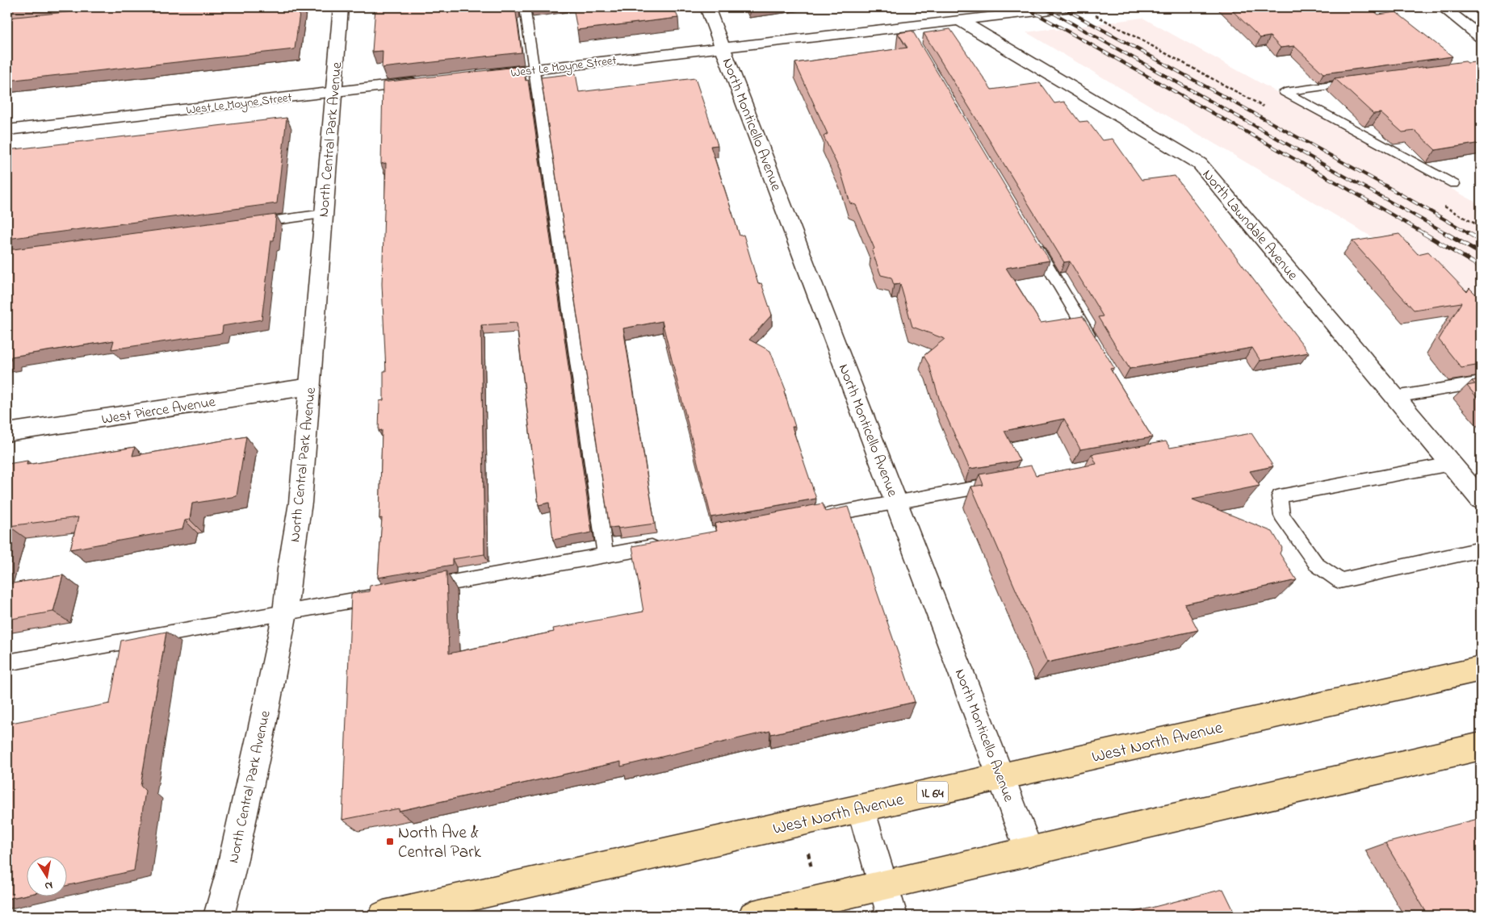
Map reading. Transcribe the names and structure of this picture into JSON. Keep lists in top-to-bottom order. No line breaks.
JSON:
{"streets":{"main road":["West North Avenue","IL 64"],"street":["West Le Moyne Street","North Monticello Avenue","North Central Park Avenue","North Lawndale Avenue","West Pierce Avenue"]},"crossings":[["West Le Moyne Street","North Monticello Avenue"],["West Le Moyne Street","North Central Park Avenue"],["West Le Moyne Street","North Lawndale Avenue"],["North Monticello Avenue","West North Avenue"],["North Central Park Avenue","West Pierce Avenue"]],"places":{"transit":["North Ave & Central Park"]},"north":"bottom"}
